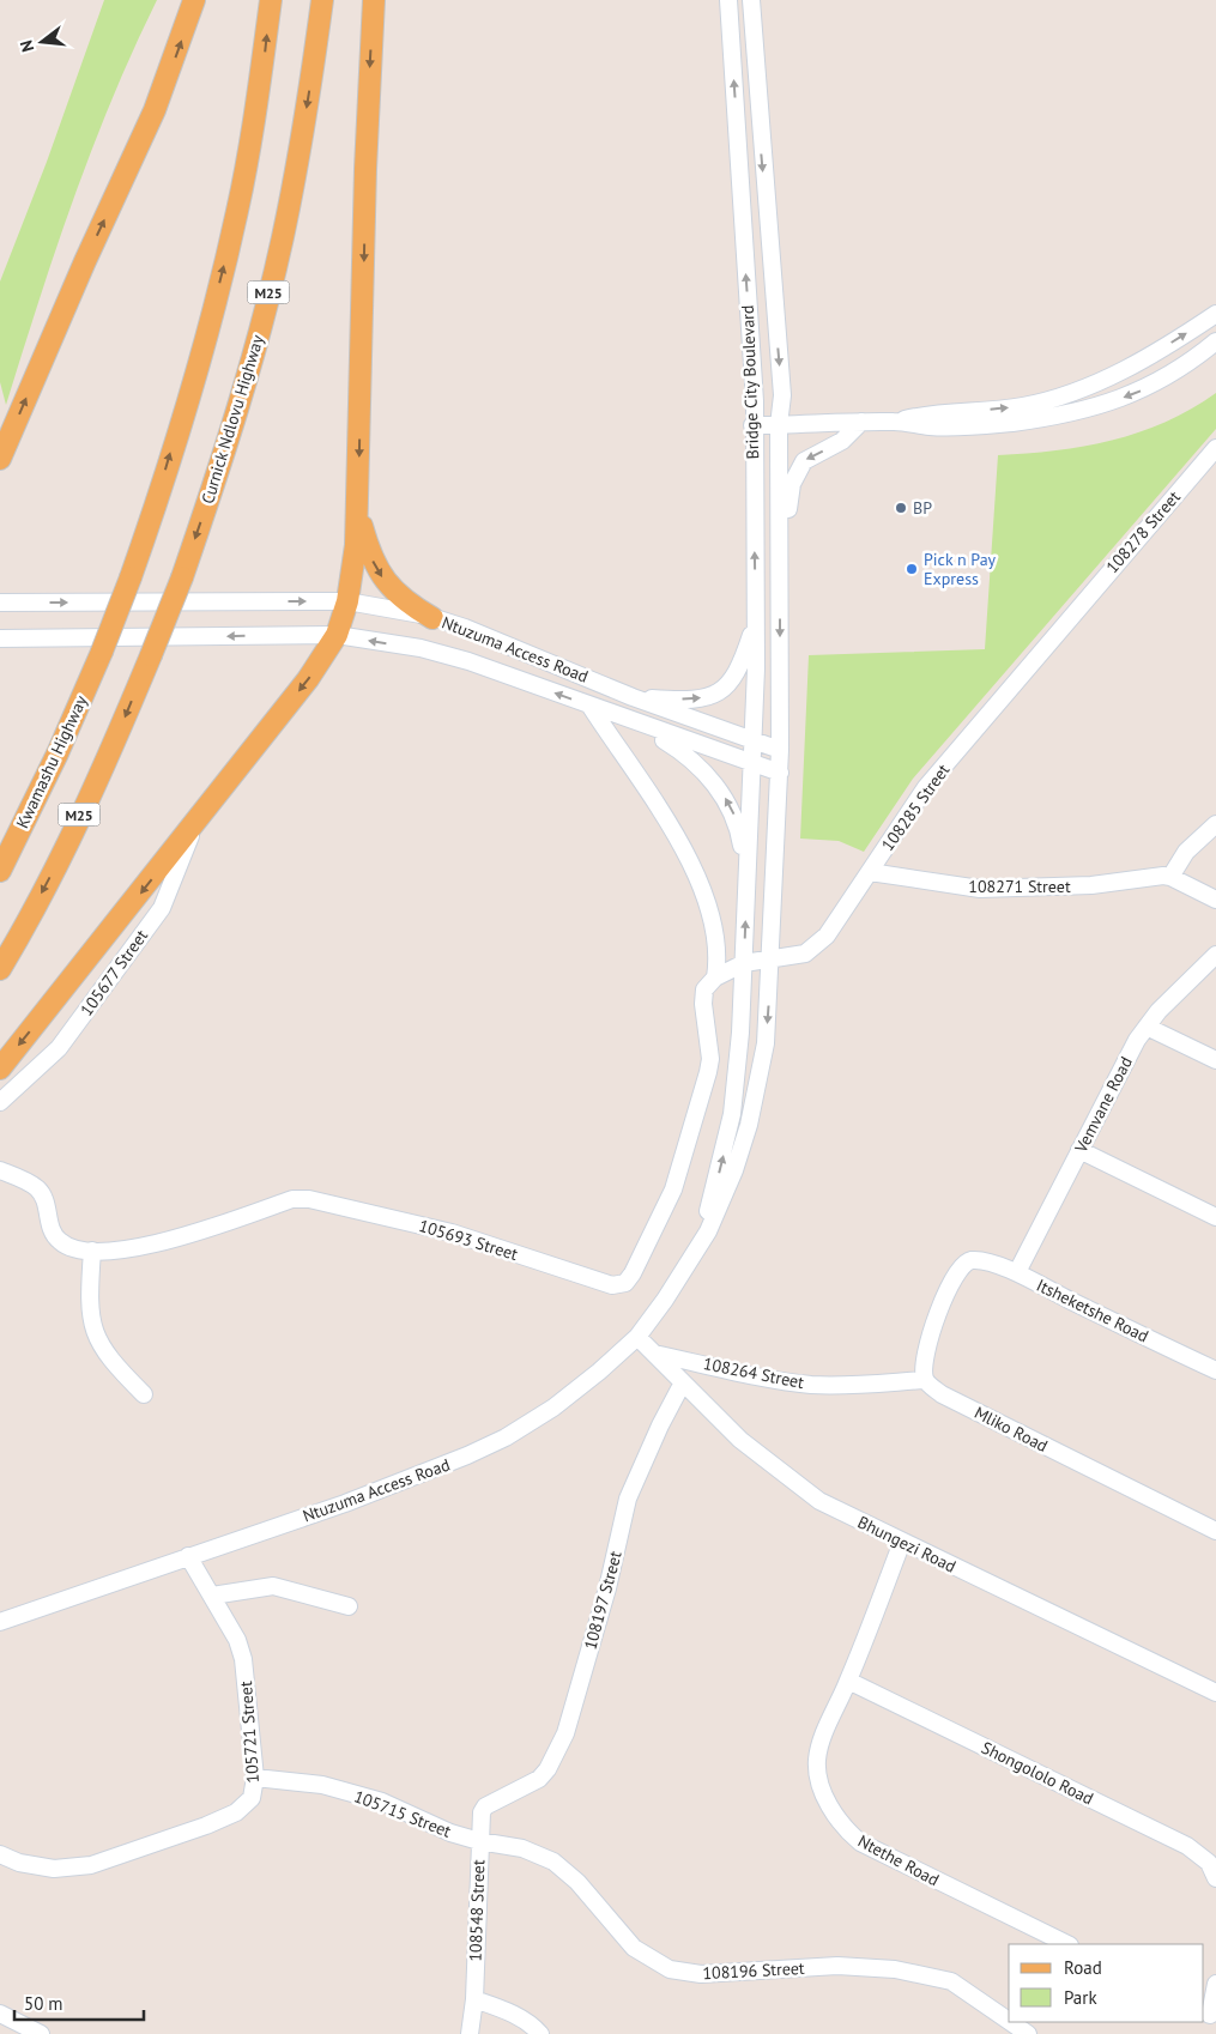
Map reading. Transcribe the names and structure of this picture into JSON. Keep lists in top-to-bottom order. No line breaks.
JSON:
{"streets":{"main road":["M25","Curnick Ndlovu Highway","Kwamashu Highway"],"street":["Bridge City Boulevard","108278 Street","Ntuzuma Access Road","108285 Street","108271 Street","105677 Street","Vemvane Road","105693 Street","Itsheketshe Road","108264 Street","Mliko Road","Bhungezi Road","108197 Street","105721 Street","Shongololo Road","105715 Street","Ntethe Road","108548 Street","108196 Street"]},"crossings":[["Bridge City Boulevard","Ntuzuma Access Road"],["108278 Street","108285 Street"],["Ntuzuma Access Road","108285 Street"],["Ntuzuma Access Road","Bhungezi Road"],["Ntuzuma Access Road","105721 Street"],["108285 Street","108271 Street"],["Vemvane Road","Itsheketshe Road"],["Itsheketshe Road","108264 Street"],["Itsheketshe Road","Mliko Road"],["108264 Street","Mliko Road"],["108264 Street","Bhungezi Road"],["Bhungezi Road","108197 Street"],["Bhungezi Road","Ntethe Road"],["108197 Street","108548 Street"],["105721 Street","105715 Street"],["Shongololo Road","Ntethe Road"],["105715 Street","108548 Street"],["105715 Street","108196 Street"],["108548 Street","108196 Street"]],"places":["BP","Pick n Pay Express"],"legend":["Road","Park"],"scale_bar":"50 m","north":"left"}
